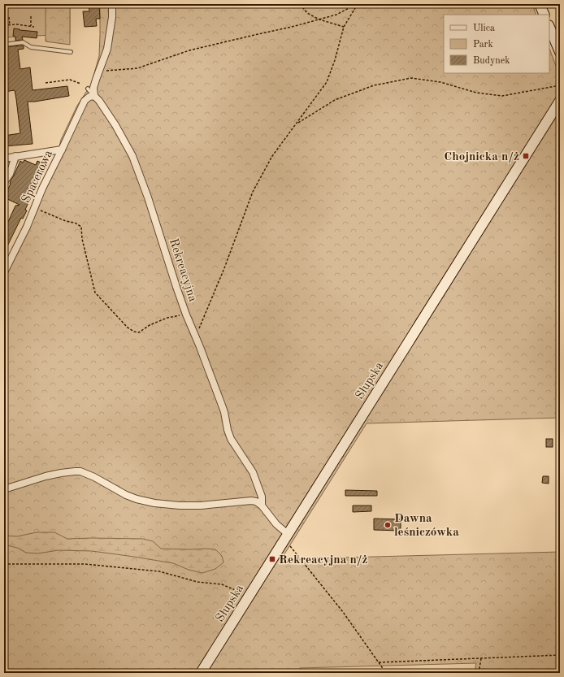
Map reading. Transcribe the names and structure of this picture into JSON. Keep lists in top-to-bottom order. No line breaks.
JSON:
{"streets":{"street":["Spacerowa","Rekreacyjna","Słupska"]},"crossings":[["Spacerowa","Rekreacyjna"],["Rekreacyjna","Słupska"]],"places":{"transit":["Chojnicka n/ż","Rekreacyjna n/ż"],"other":["Dawna leśniczówka"]},"legend":["Ulica","Park","Budynek"]}
